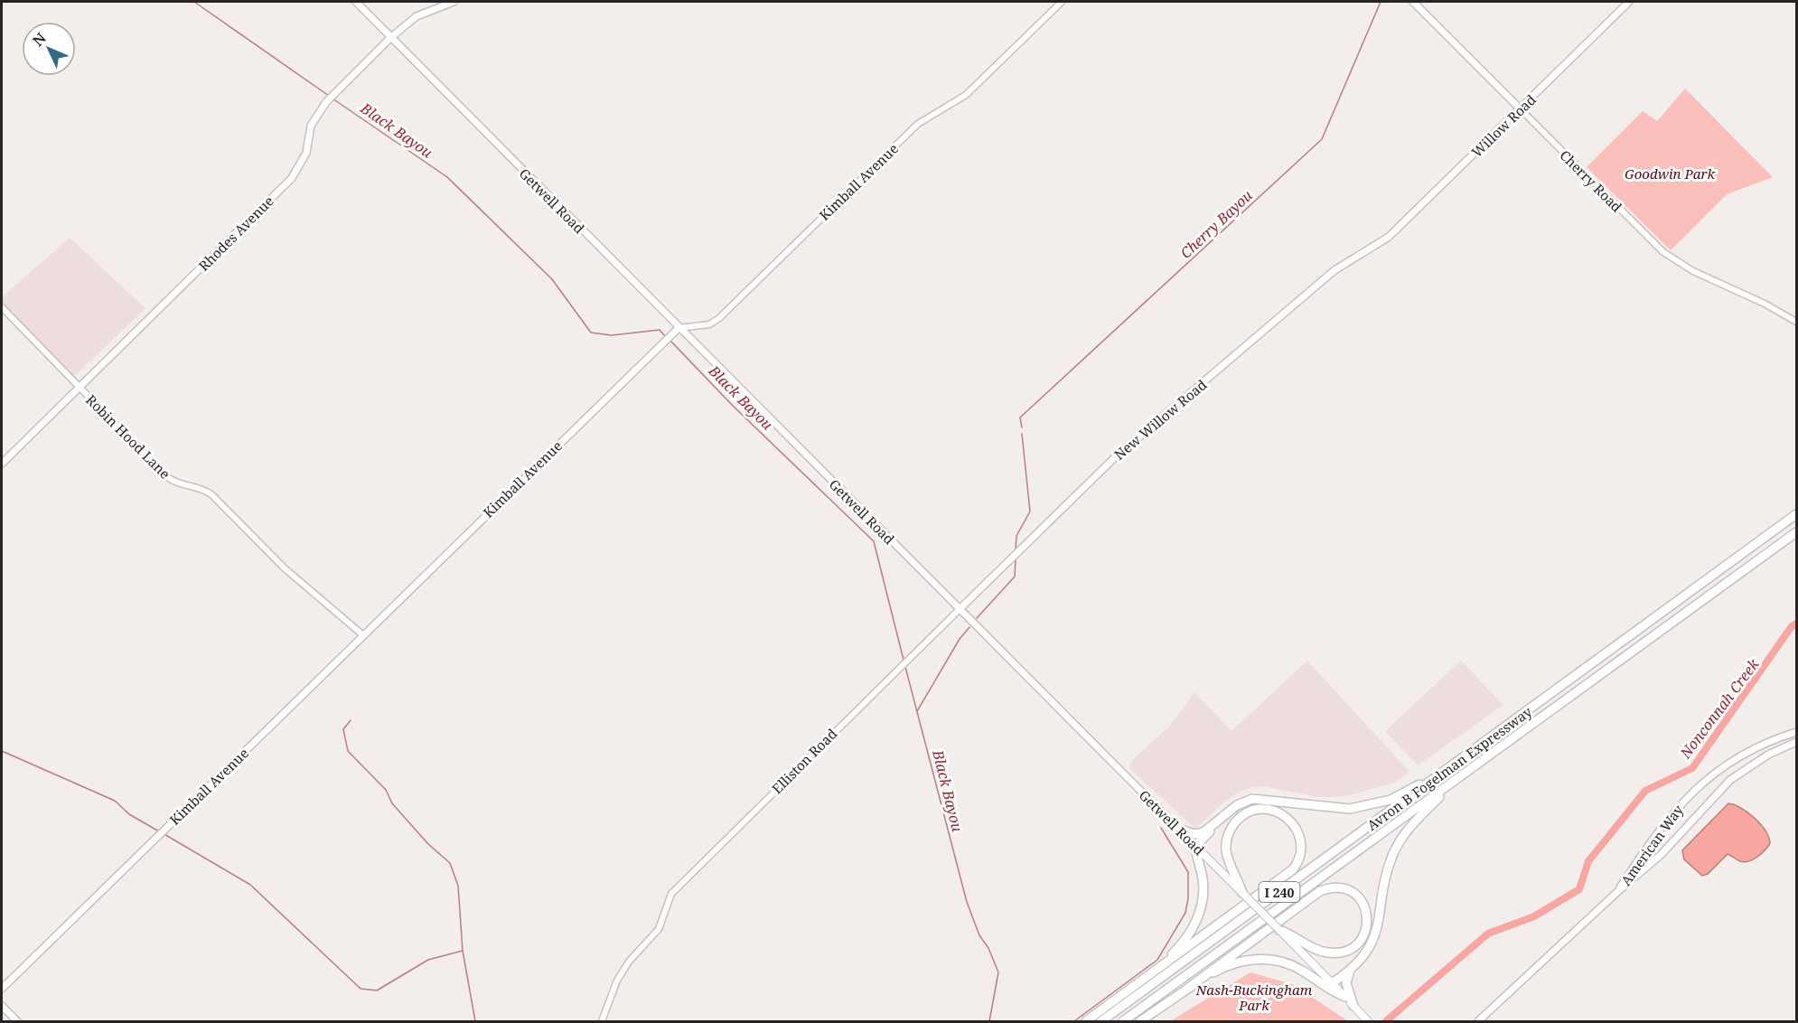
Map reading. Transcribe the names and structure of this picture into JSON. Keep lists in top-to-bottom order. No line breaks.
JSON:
{"streets":{"highway":["Avron B Fogelman Expressway","I 240"],"main road":["Willow Road","Cherry Road","Kimball Avenue","Getwell Road","Rhodes Avenue","New Willow Road","American Way"],"street":["Robin Hood Lane","Elliston Road"]},"crossings":[["Willow Road","Cherry Road"],["Willow Road","New Willow Road"],["Kimball Avenue","Getwell Road"],["Kimball Avenue","Robin Hood Lane"],["Getwell Road","Rhodes Avenue"],["Getwell Road","New Willow Road"],["Getwell Road","Elliston Road"],["Rhodes Avenue","Robin Hood Lane"],["New Willow Road","Elliston Road"]],"water":["Black Bayou","Cherry Bayou","Nonconnah Creek"],"parks":["Goodwin Park","Nash-Buckingham Park"],"north":"top left"}
